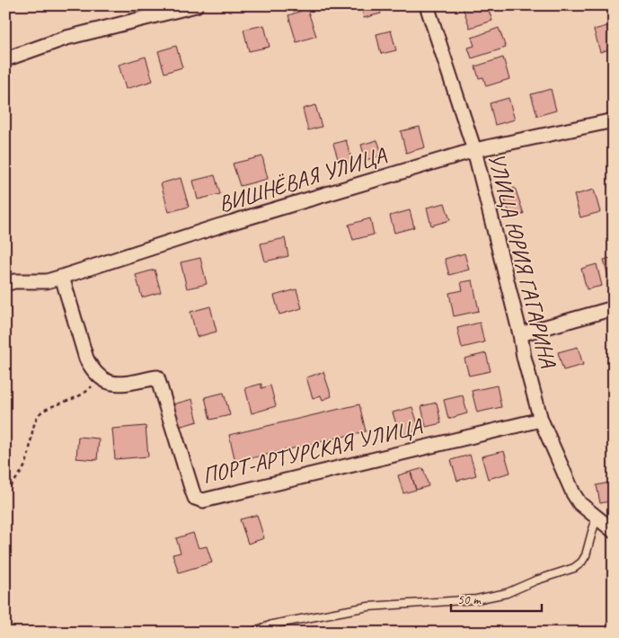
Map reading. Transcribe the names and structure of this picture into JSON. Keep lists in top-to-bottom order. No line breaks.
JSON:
{"streets":{"street":["ВИШНЁВАЯ УЛИЦА","УЛИЦА ЮРИЯ ГАГАРИНА","ПОРТ-АРТУРСКАЯ УЛИЦА"]},"crossings":[["ВИШНЁВАЯ УЛИЦА","УЛИЦА ЮРИЯ ГАГАРИНА"],["УЛИЦА ЮРИЯ ГАГАРИНА","ПОРТ-АРТУРСКАЯ УЛИЦА"]],"scale_bar":"50 m"}
